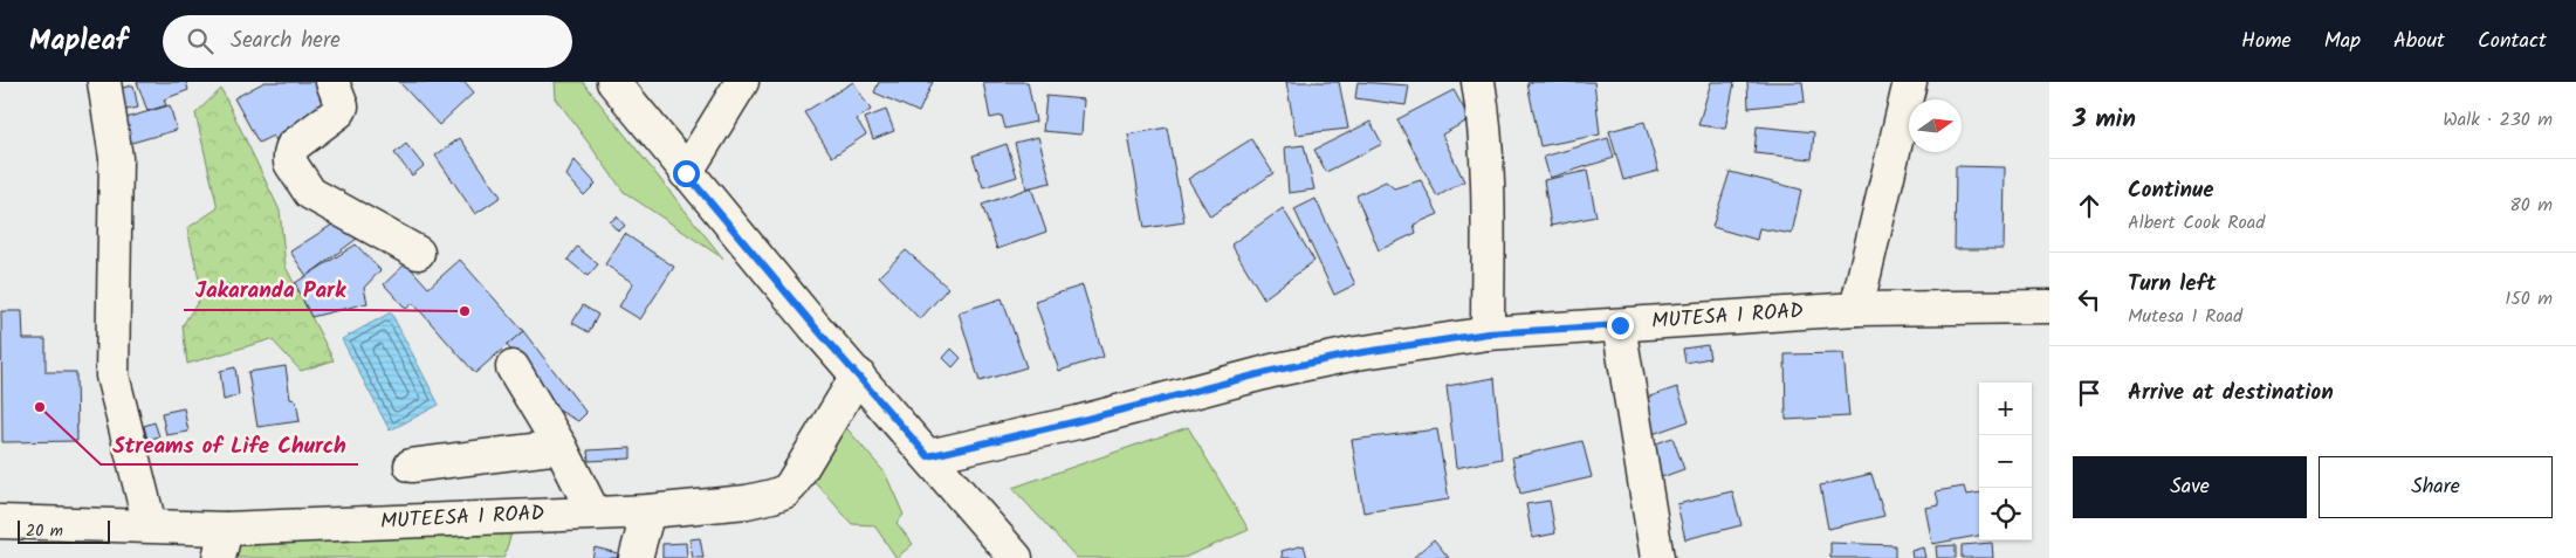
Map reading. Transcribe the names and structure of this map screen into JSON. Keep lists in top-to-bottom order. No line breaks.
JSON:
{"streets":{"street":["MUTESA 1 ROAD","MUTEESA 1 ROAD"]},"places":["Jakaranda Park","Streams of Life Church"],"scale_bar":"20 m","north":"right","page":{"header":"Mapleaf","search":"Search here","nav":["Home","Map","About","Contact"],"heading":["3 min","Walk · 230 m"],"list":[["Continue","Albert Cook Road","80 m"],["Turn left","Mutesa 1 Road","150 m"],"Arrive at destination"],"map_buttons":["+","−"],"buttons":["Save","Share"],"scale":"20 m"}}
